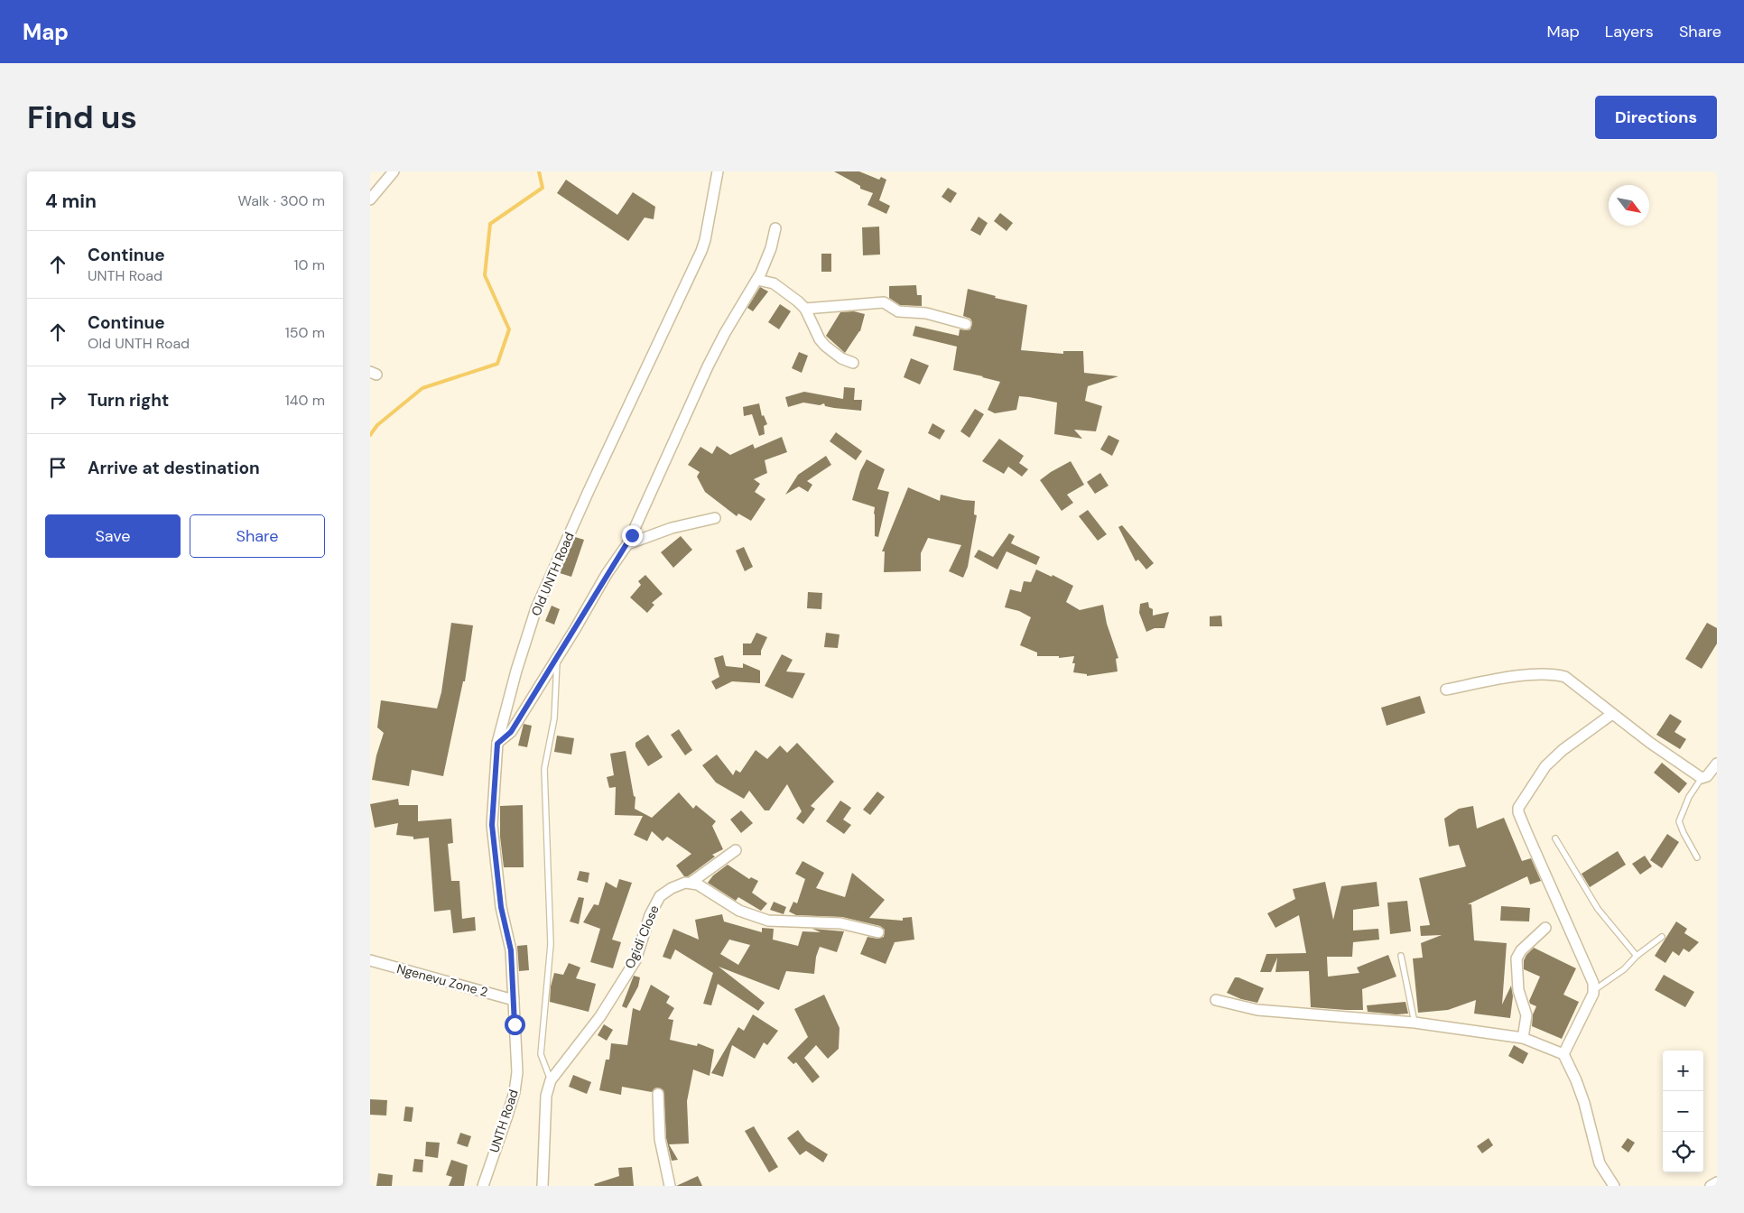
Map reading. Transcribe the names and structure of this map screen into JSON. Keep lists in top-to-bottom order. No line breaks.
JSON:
{"streets":{"street":["Old UNTH Road","Ogidi Close","Ngenevu Zone 2","UNTH Road"]},"crossings":[["Old UNTH Road","Ngenevu Zone 2"],["Old UNTH Road","UNTH Road"],["Ngenevu Zone 2","UNTH Road"]],"north":"bottom right","page":{"header":"Map","nav":["Map","Layers","Share"],"buttons":["Directions",["Save","Share"]],"title":"Find us","heading":["4 min","Walk · 300 m"],"list":[["Continue","UNTH Road","10 m"],["Continue","Old UNTH Road","150 m"],["Turn right","140 m"],"Arrive at destination"],"map_buttons":["+","−"]}}
